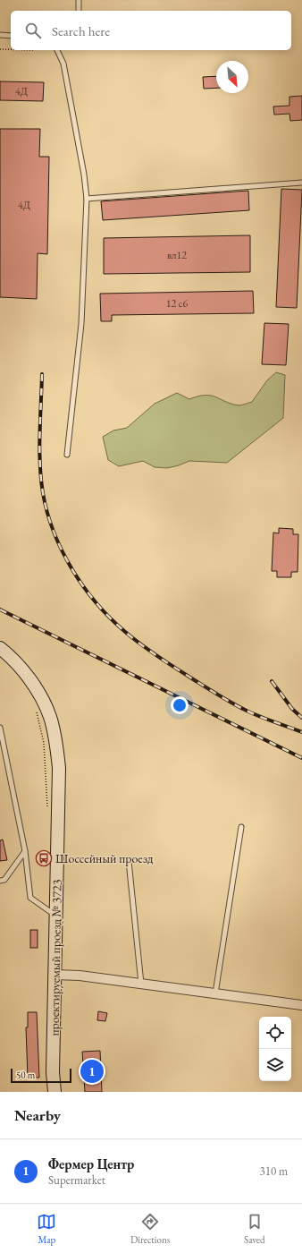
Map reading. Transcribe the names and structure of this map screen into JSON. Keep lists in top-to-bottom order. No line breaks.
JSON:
{"streets":{"main road":["проектируемый проезд № 3723"]},"places":{"bus stop":["Шоссейный проезд"]},"house_numbers":["4Д","4Д","вл12","12 с6"],"scale_bar":"50 m","north":"bottom right","page":{"search":"Search here","pins":"1","scale":"50 m","heading":"Nearby","list":[{"mark":"1","name":"Фермер Центр","note":"Supermarket","value":"310 m"}],"nav":["Map","Directions","Saved"]}}
